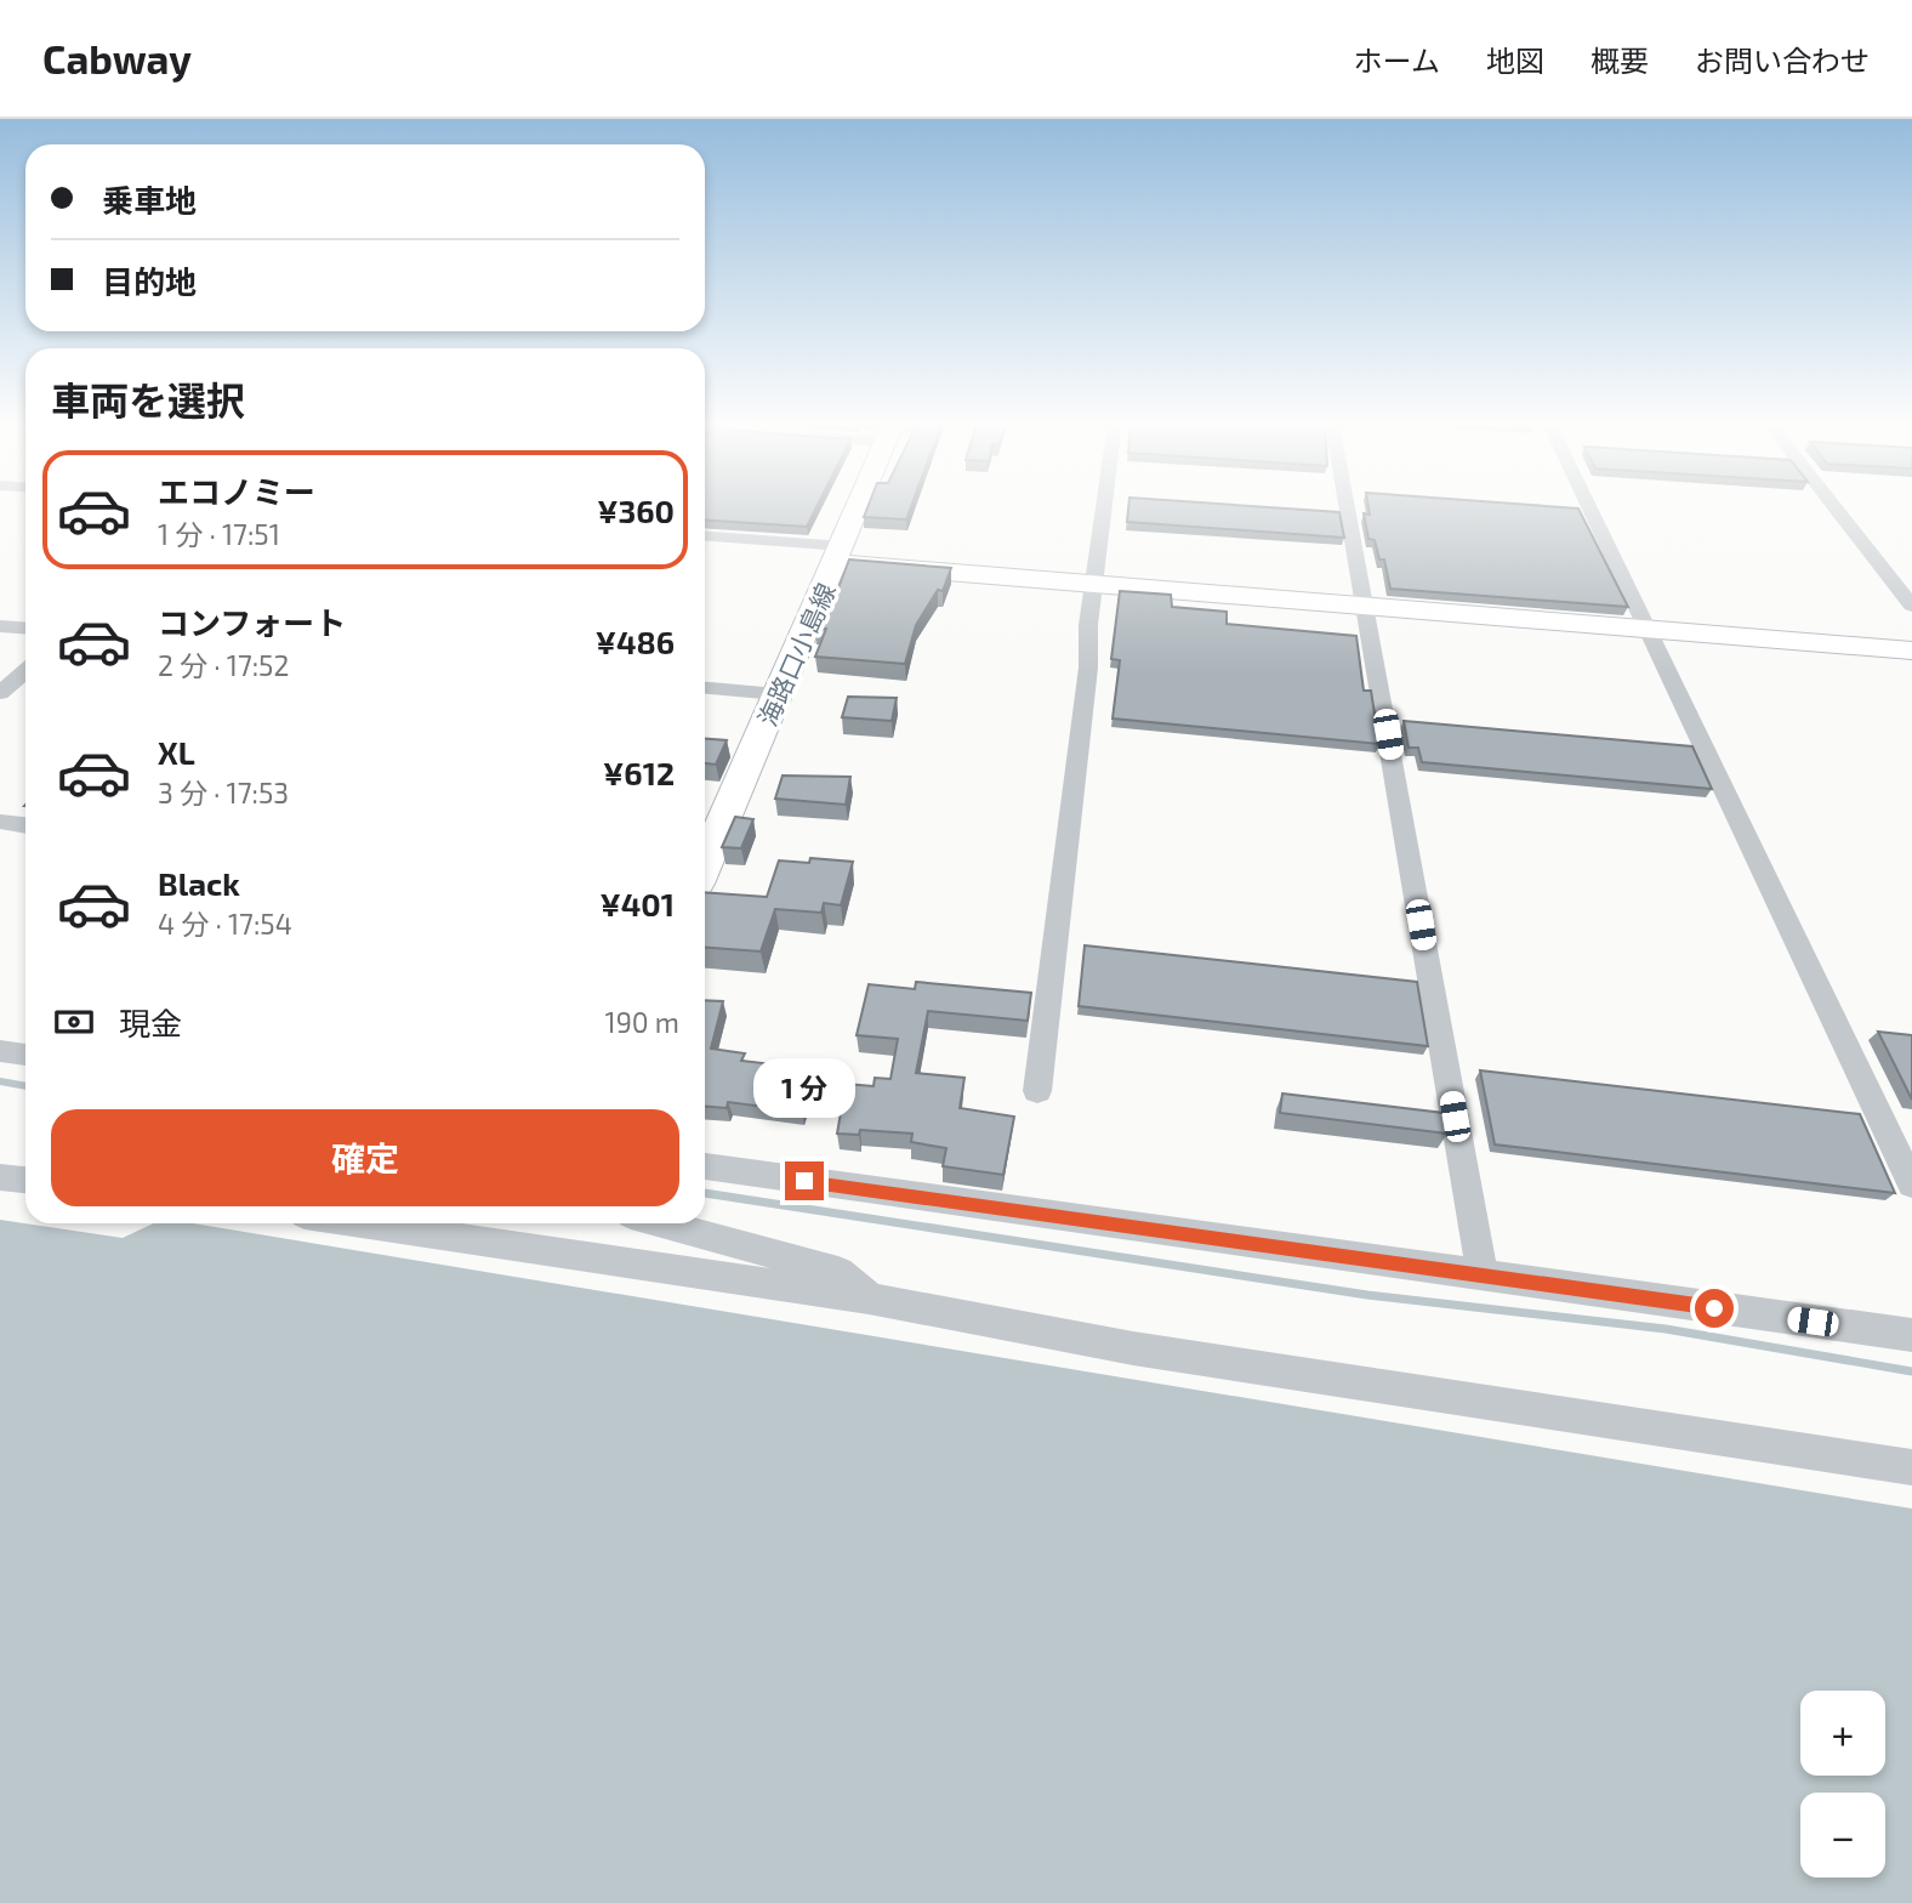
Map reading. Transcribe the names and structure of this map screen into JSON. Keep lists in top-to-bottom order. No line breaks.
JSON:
{"streets":{"street":["海路口小島線"]},"page":{"header":"Cabway","nav":["ホーム","地図","概要","お問い合わせ"],"banner":["乗車地","目的地"],"heading":"車両を選択","list":[{"name":"エコノミー","note":"1 分 · 17:51","value":"¥360"},{"name":"コンフォート","note":"2 分 · 17:52","value":"¥486"},{"name":"XL","note":"3 分 · 17:53","value":"¥612"},{"name":"Black","note":"4 分 · 17:54","value":"¥401"}],"pay":["現金","190 m"],"bubble":"1 分","buttons":"確定","map_buttons":["+","−"]}}
